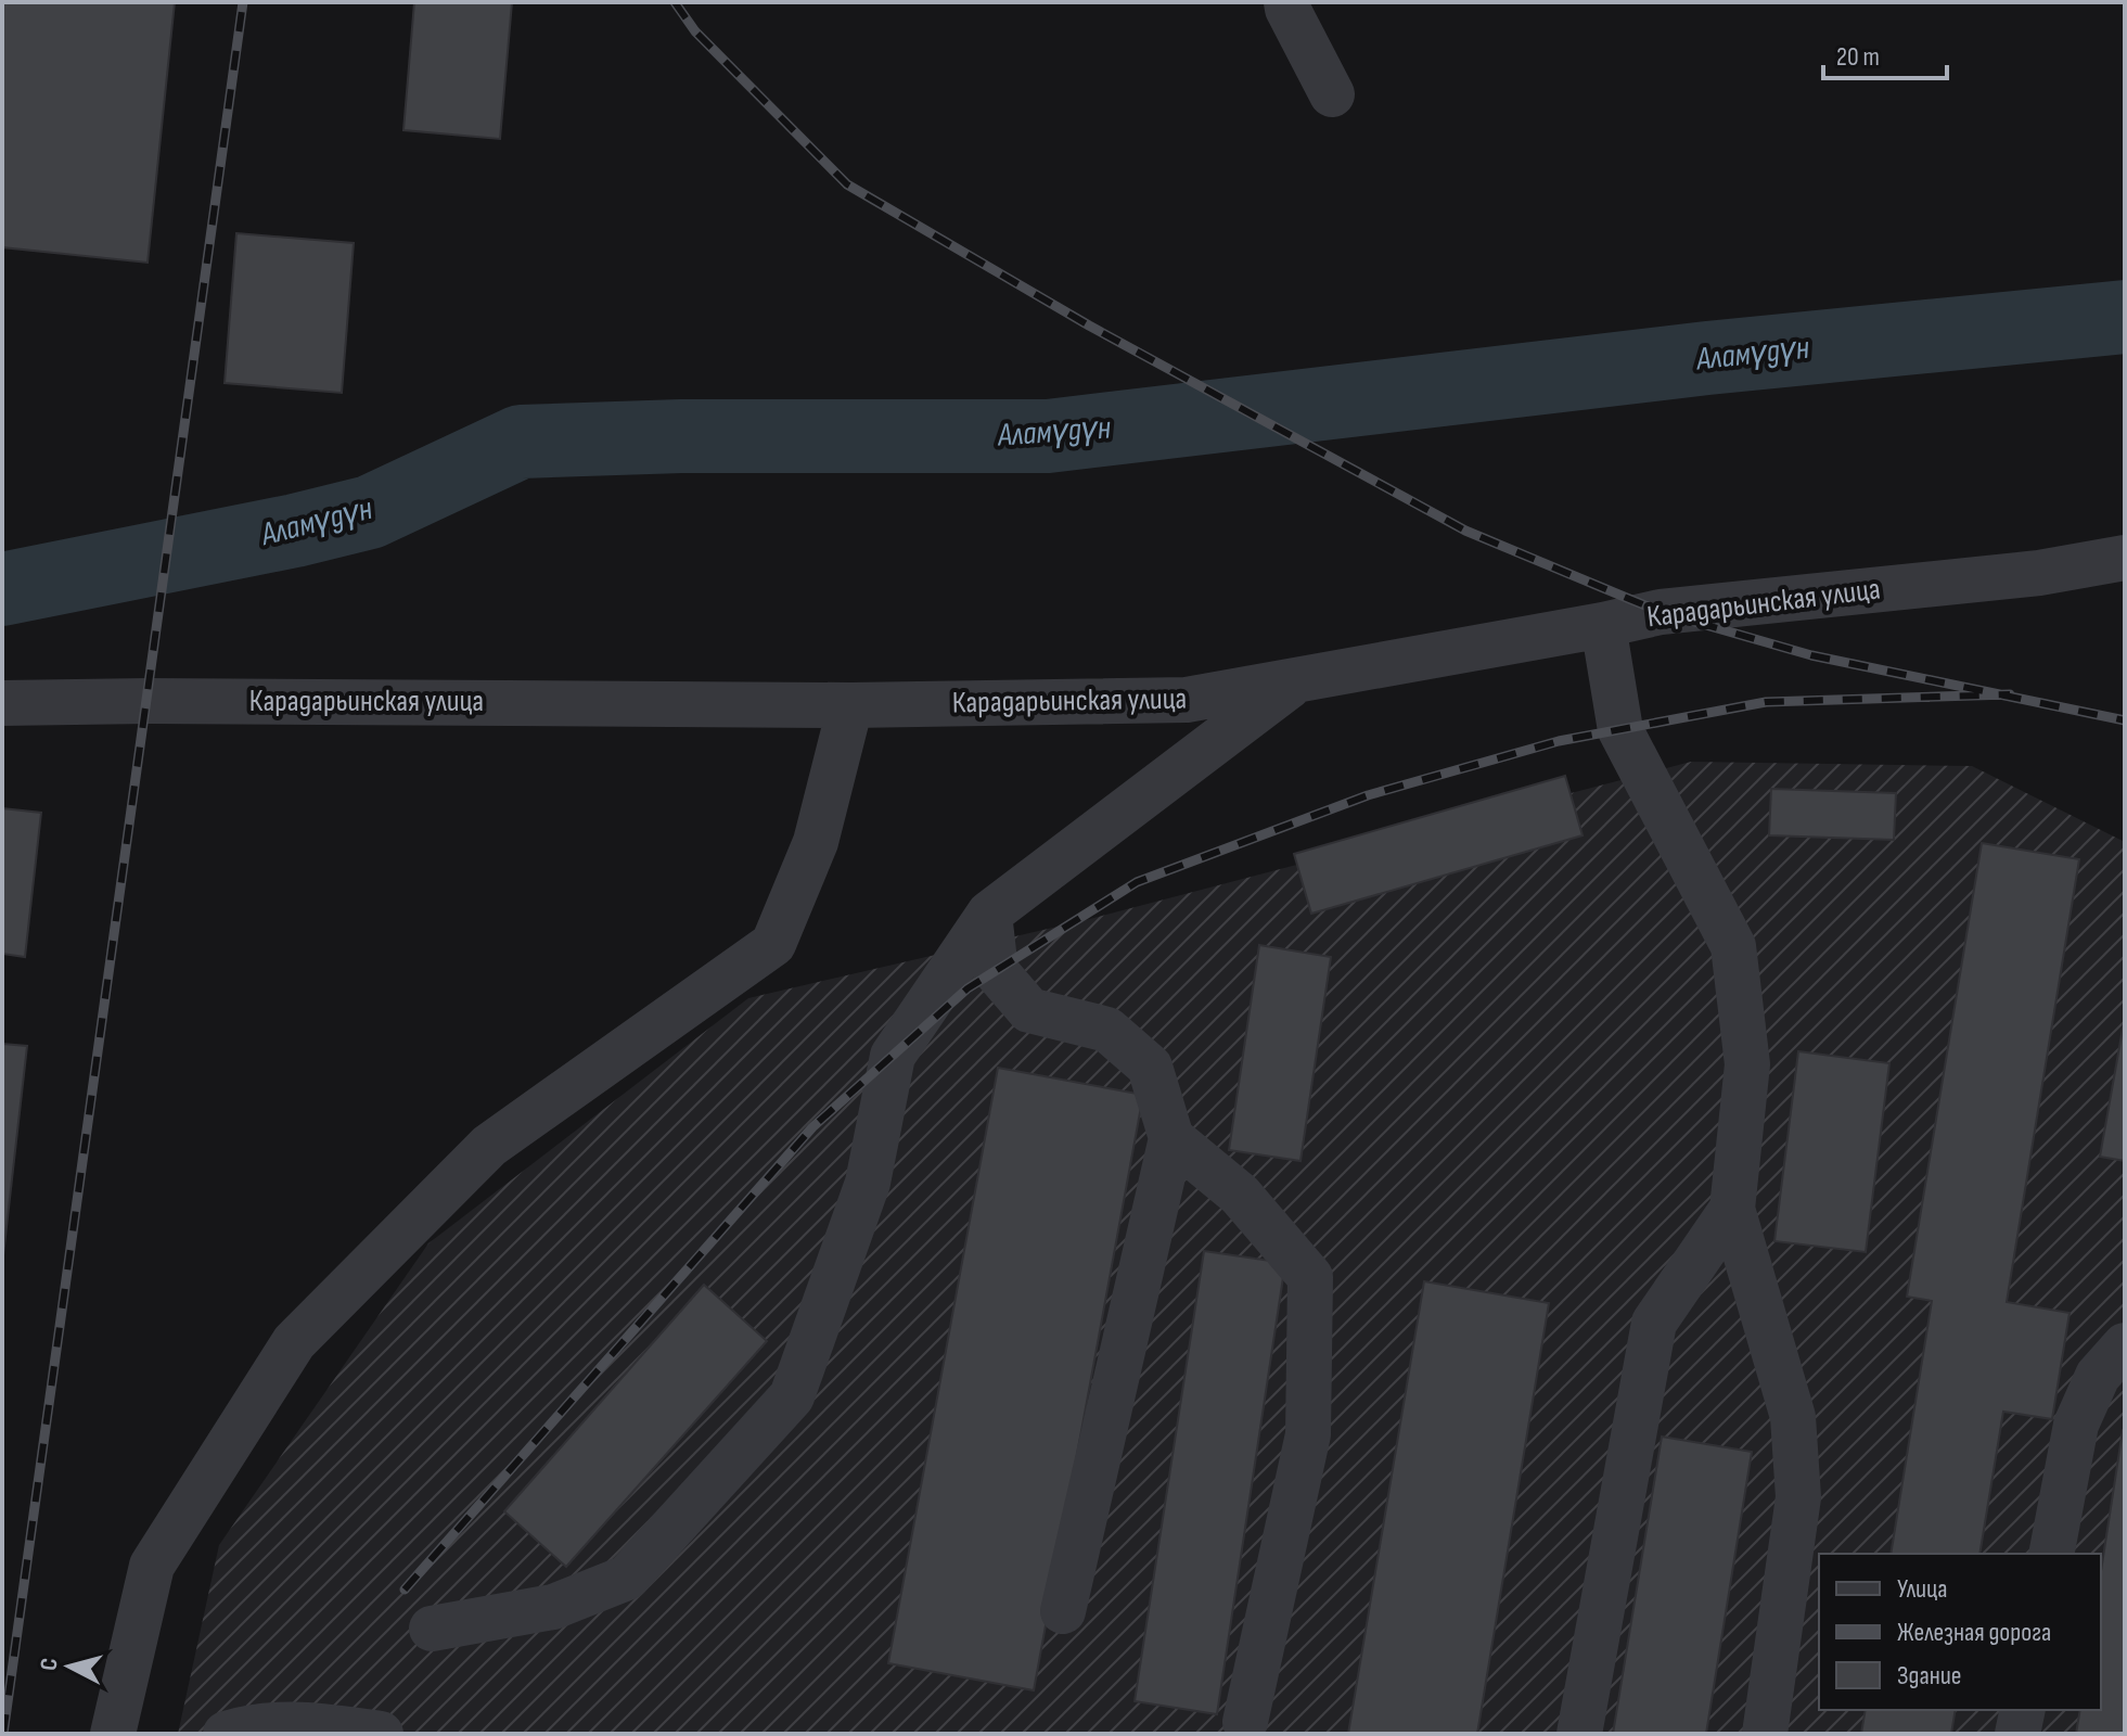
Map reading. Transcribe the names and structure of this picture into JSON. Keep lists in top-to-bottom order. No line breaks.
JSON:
{"streets":{"street":["Карадарьинская улица"]},"water":["Аламүдүн"],"legend":["Улица","Железная дорога","Здание"],"scale_bar":"20 m","north":"left"}
